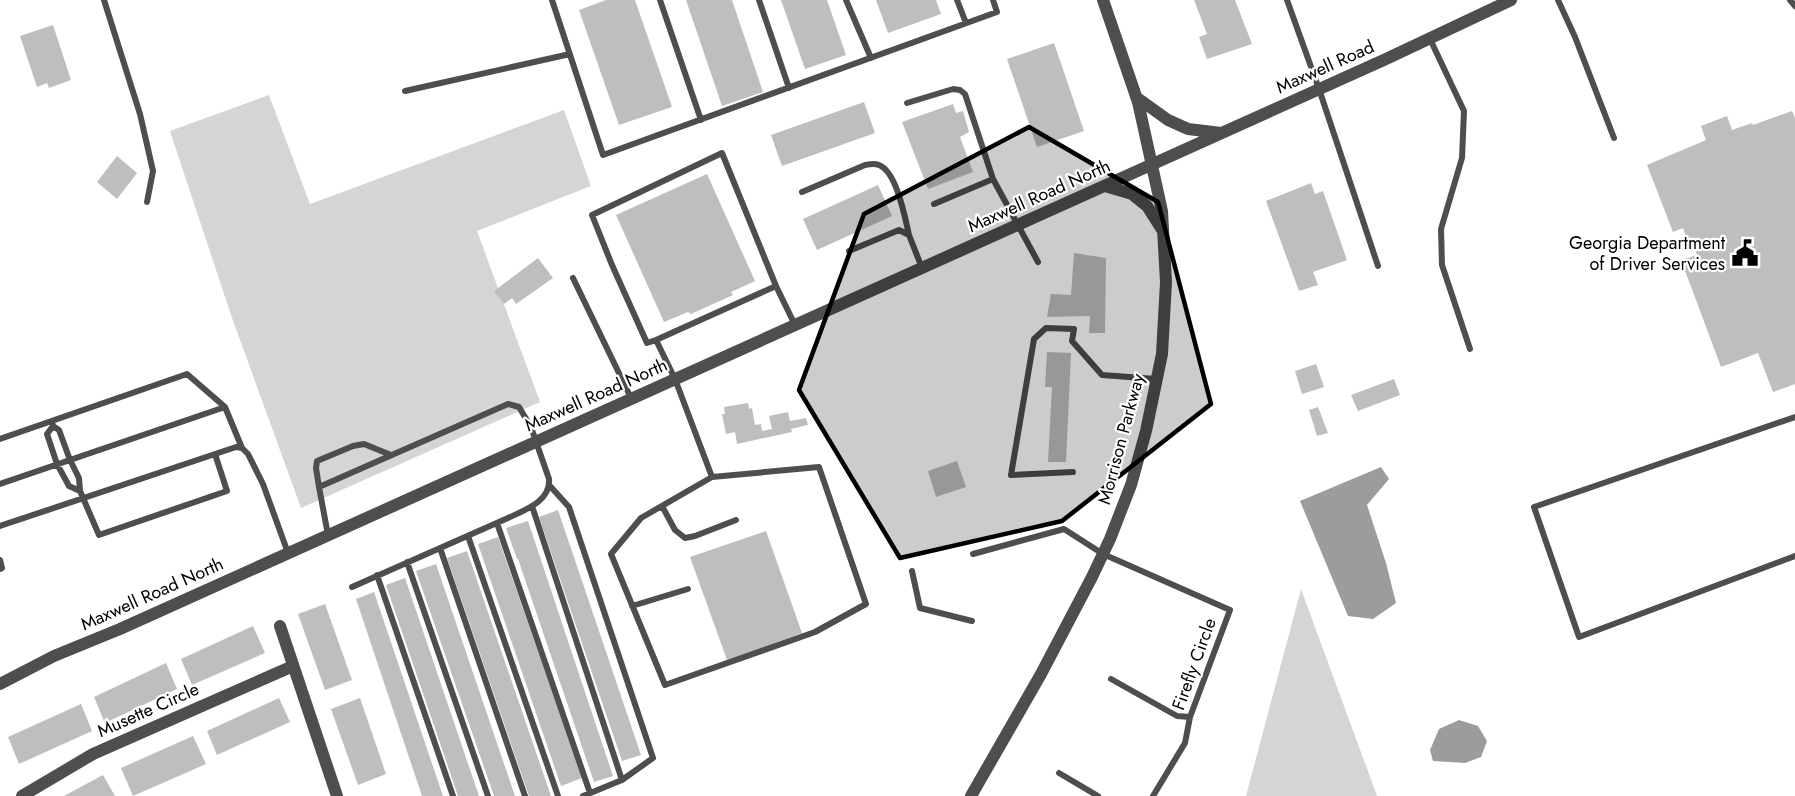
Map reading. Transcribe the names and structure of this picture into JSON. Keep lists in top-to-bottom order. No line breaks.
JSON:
{"streets":{"street":["Maxwell Road","Maxwell Road North","Morrison Parkway","Musette Circle"],"lane":["Firefly Circle"]},"crossings":[["Maxwell Road","Maxwell Road North"],["Maxwell Road","Morrison Parkway"],["Maxwell Road North","Morrison Parkway"],["Morrison Parkway","Firefly Circle"]],"places":{"public building":["Georgia Department of Driver Services"]}}
